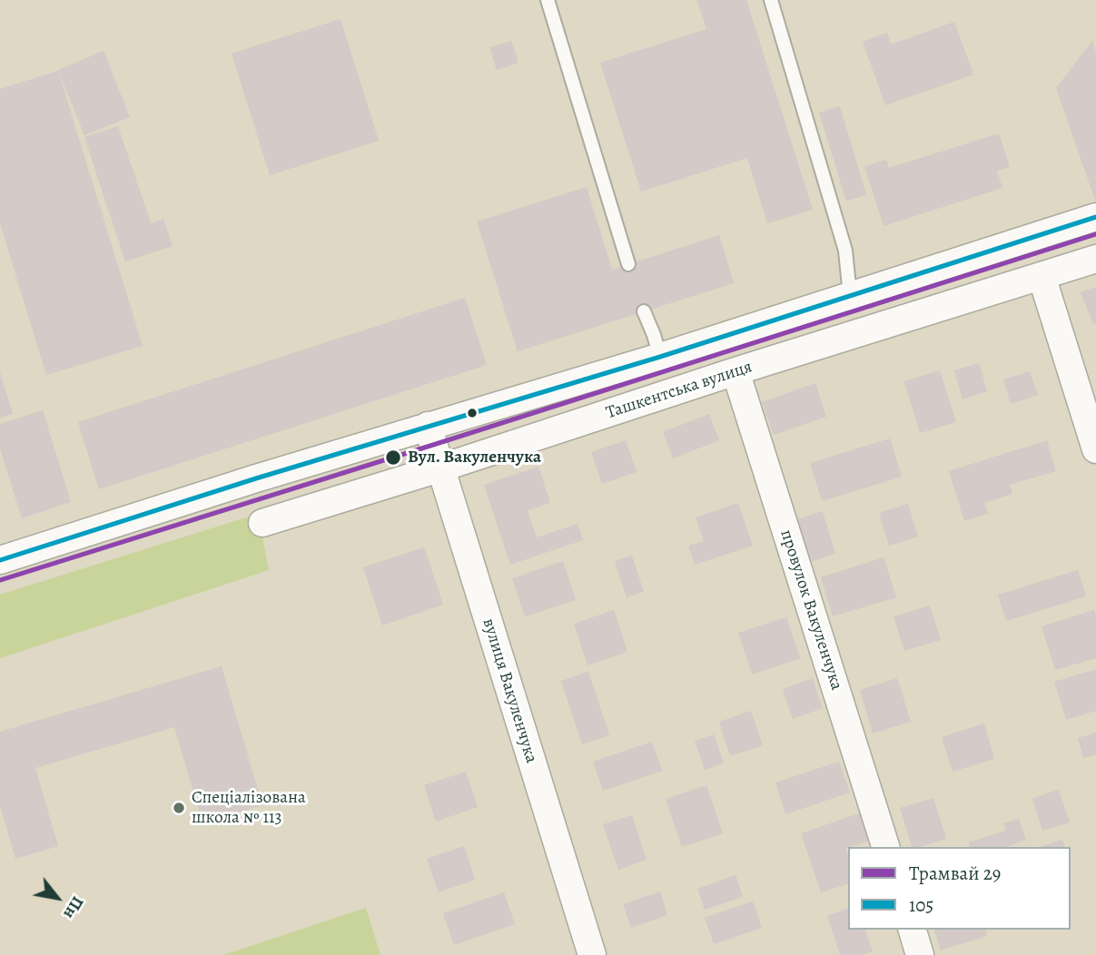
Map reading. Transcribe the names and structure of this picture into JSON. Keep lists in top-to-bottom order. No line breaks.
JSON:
{"streets":{"street":["Ташкентська вулиця","провулок Вакуленчука","вулиця Вакуленчука"]},"crossings":[["Ташкентська вулиця","провулок Вакуленчука"],["Ташкентська вулиця","вулиця Вакуленчука"]],"places":["Вул. Вакуленчука","Спеціалізована школа № 113"],"lines":["transit line 105","tram line 29"],"legend":["Трамвай 29","105"],"north":"bottom right"}
